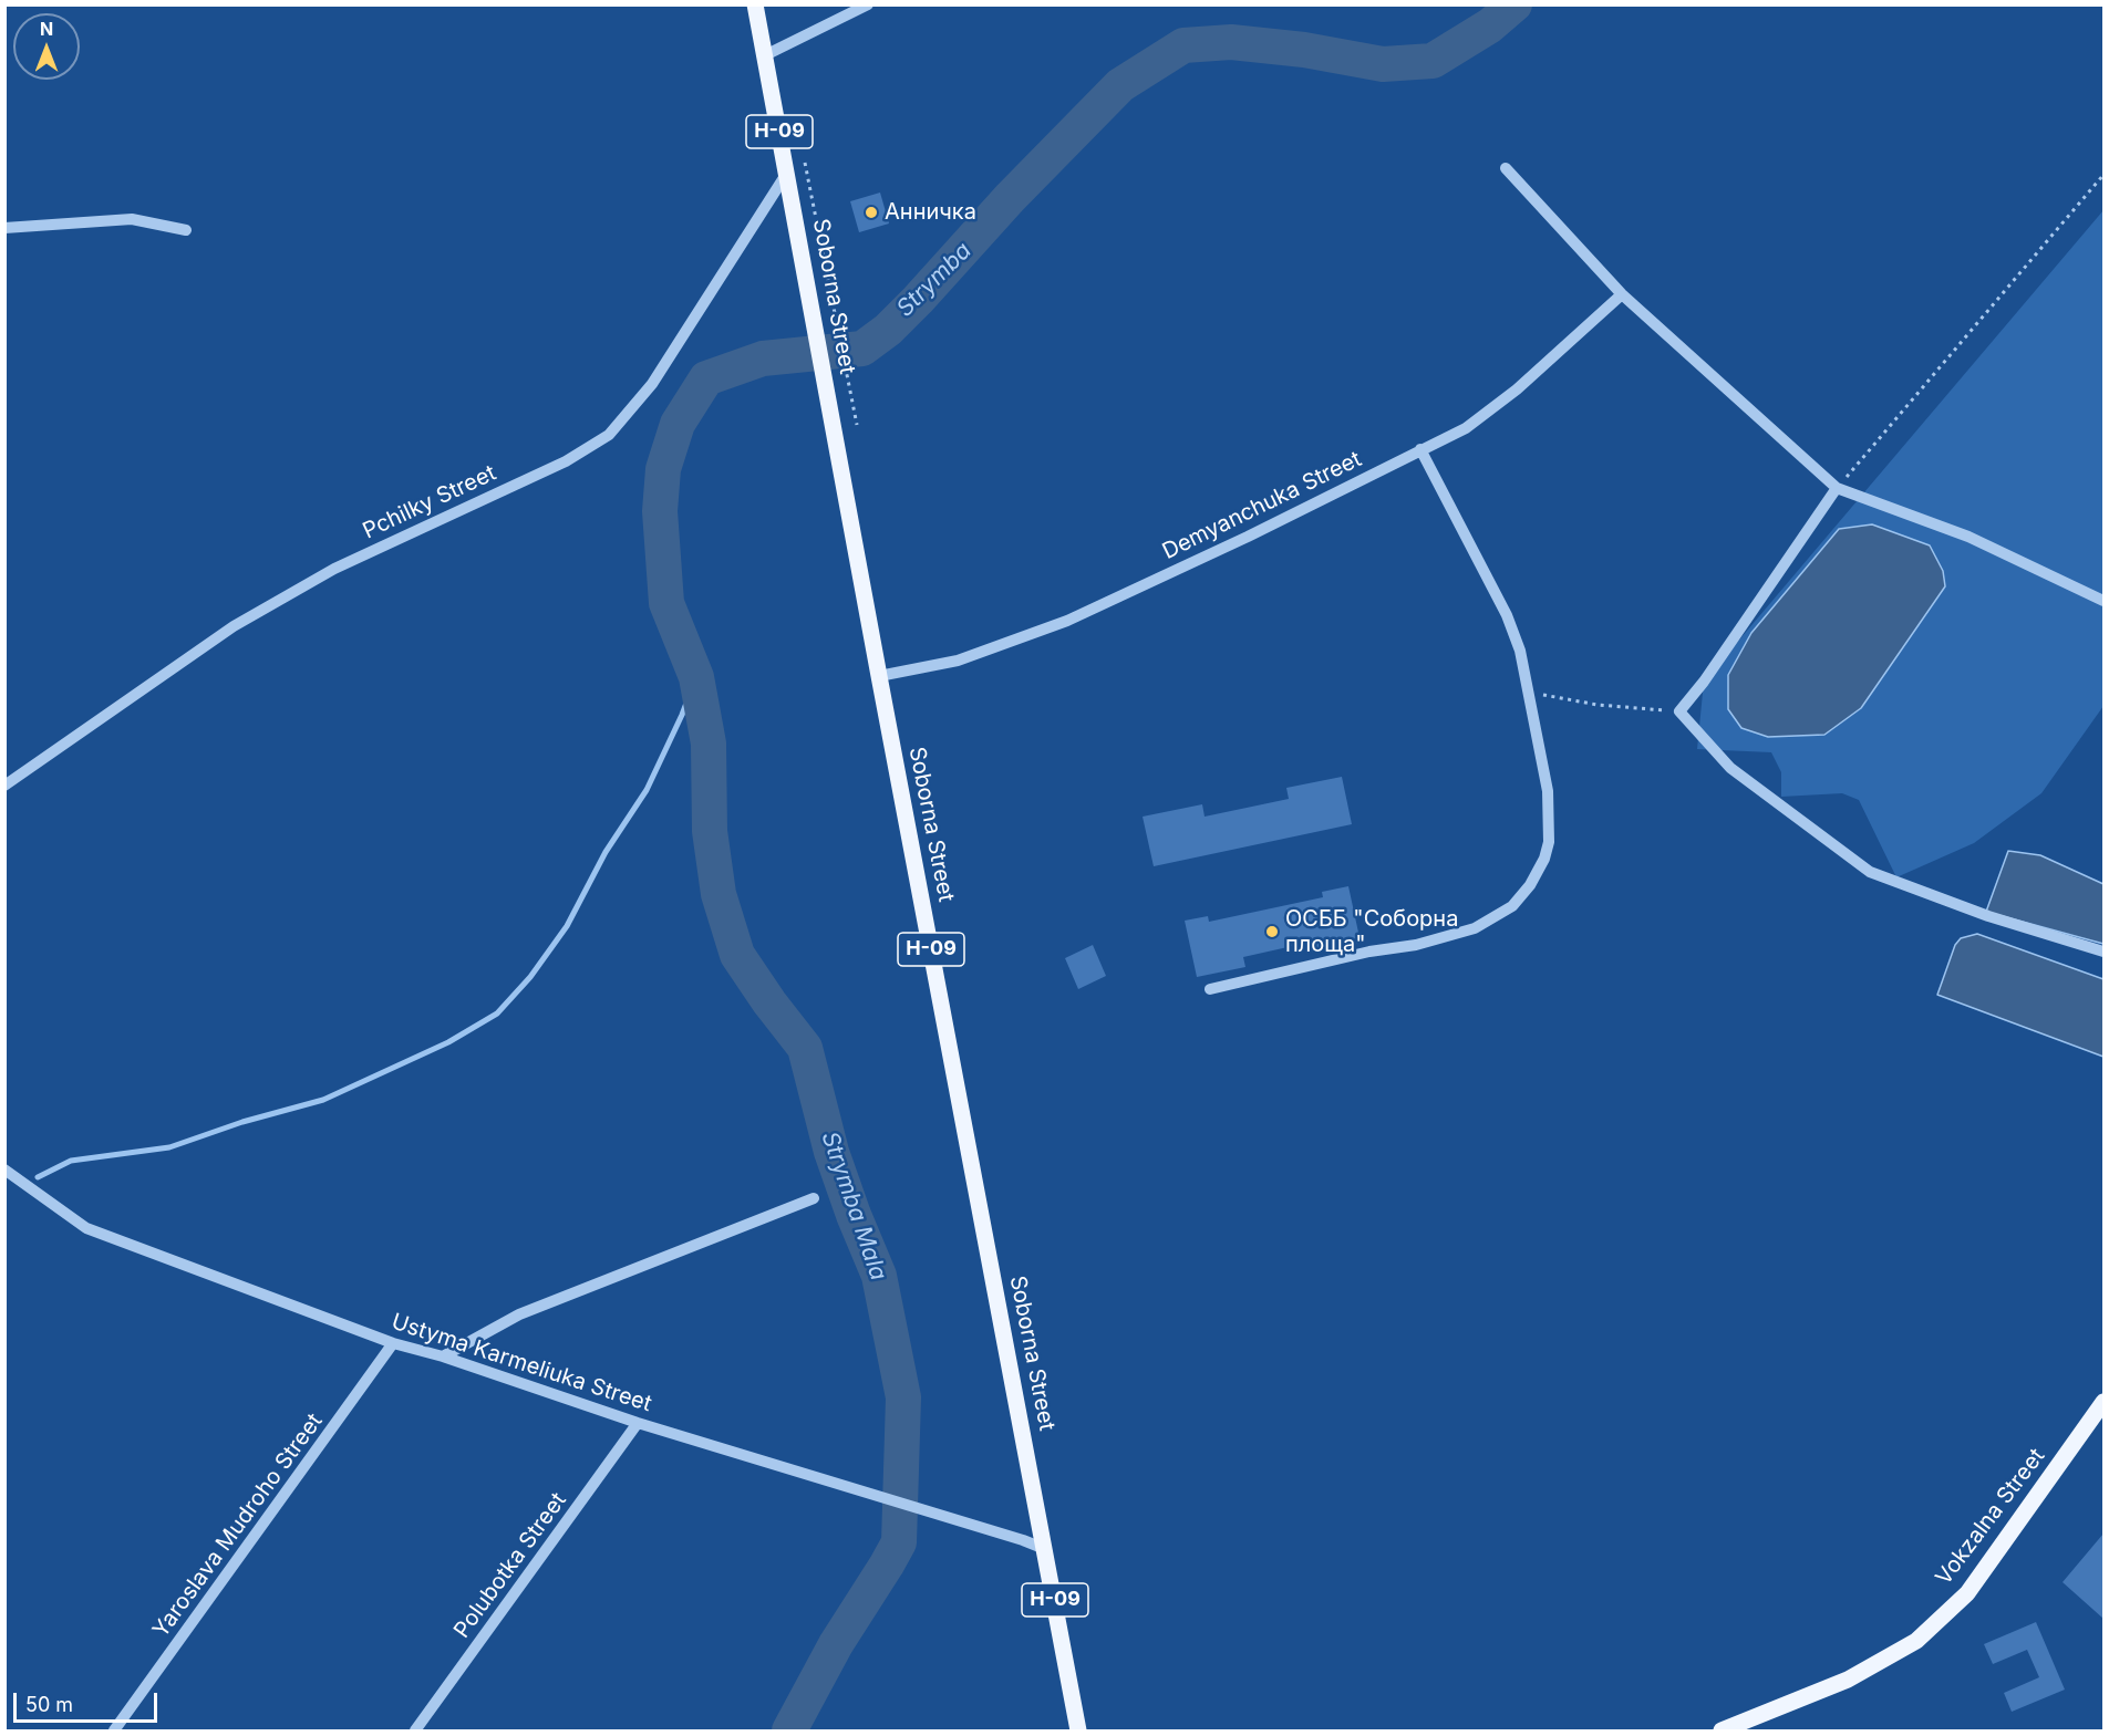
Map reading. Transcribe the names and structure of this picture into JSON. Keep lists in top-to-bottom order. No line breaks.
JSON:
{"streets":{"main road":["Н-09","Soborna Street","Vokzalna Street"],"street":["Pchilky Street","Demyanchuka Street","Ustyma Karmeliuka Street","Yaroslava Mudroho Street","Polubotka Street"]},"crossings":[["Soborna Street","Pchilky Street"],["Soborna Street","Demyanchuka Street"],["Soborna Street","Ustyma Karmeliuka Street"],["Ustyma Karmeliuka Street","Yaroslava Mudroho Street"],["Ustyma Karmeliuka Street","Polubotka Street"]],"water":["Strymba","Strymba Mala"],"places":["Анничка","ОСББ \"Соборна площа\""],"scale_bar":"50 m","north":"top"}
